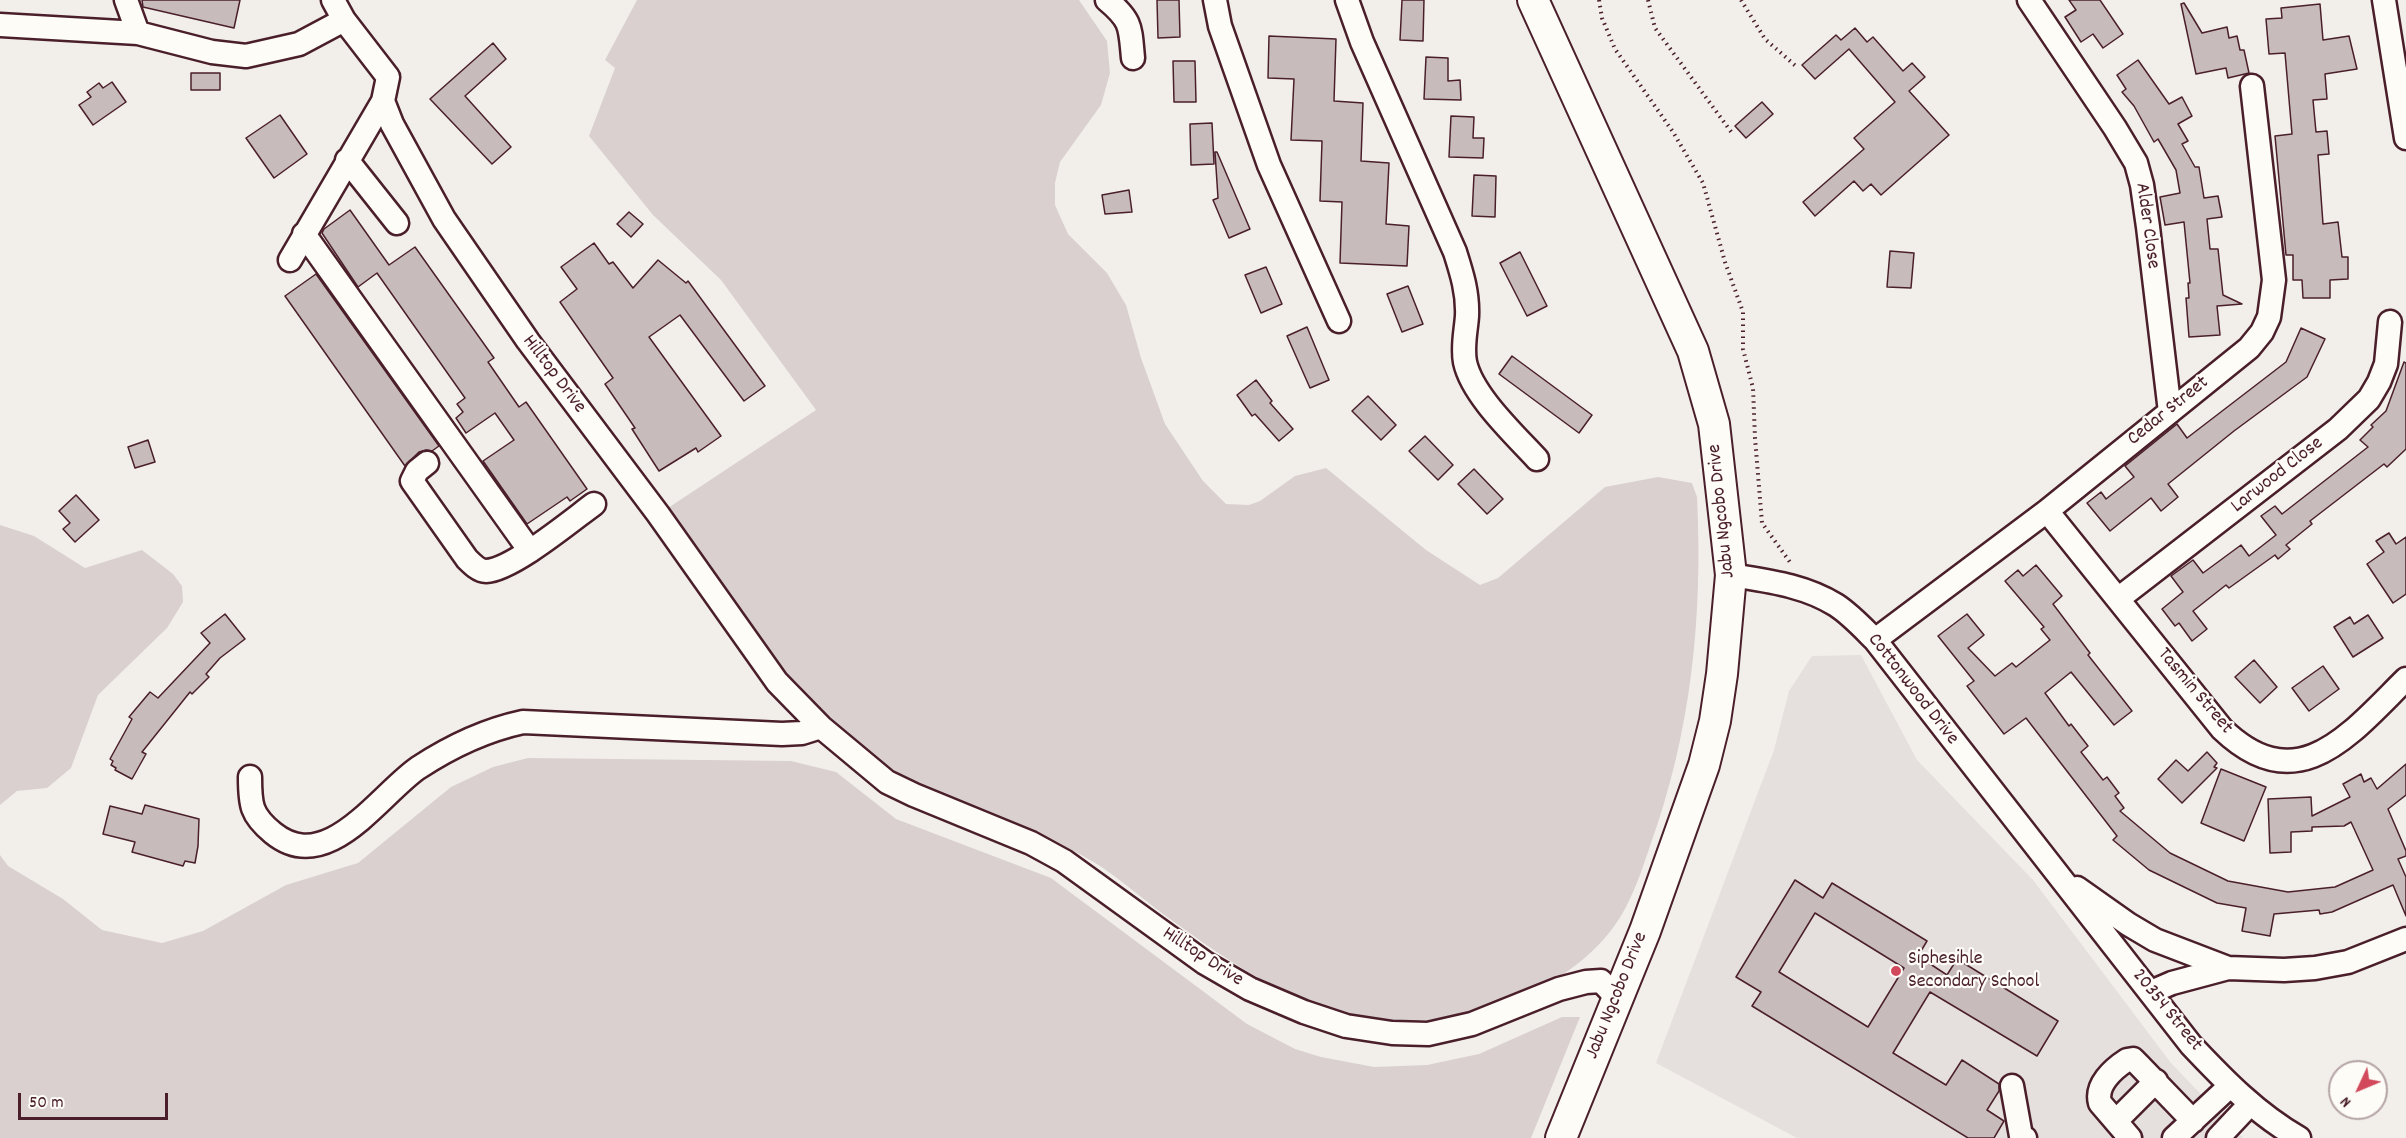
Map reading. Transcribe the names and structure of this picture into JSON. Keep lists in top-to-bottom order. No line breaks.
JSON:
{"streets":{"main road":["Jabu Ngcobo Drive"],"street":["Alder Close","Hilltop Drive","Cedar Street","Larwood Close","Cottonwood Drive","Tasmin Street","20354 Street"]},"crossings":[["Alder Close","Cedar Street"],["Hilltop Drive","Jabu Ngcobo Drive"],["Cedar Street","Cottonwood Drive"],["Cedar Street","Tasmin Street"],["Larwood Close","Tasmin Street"],["Jabu Ngcobo Drive","Cottonwood Drive"],["Cottonwood Drive","20354 Street"]],"places":["Siphesihle Secondary School"],"scale_bar":"50 m","north":"bottom left"}
